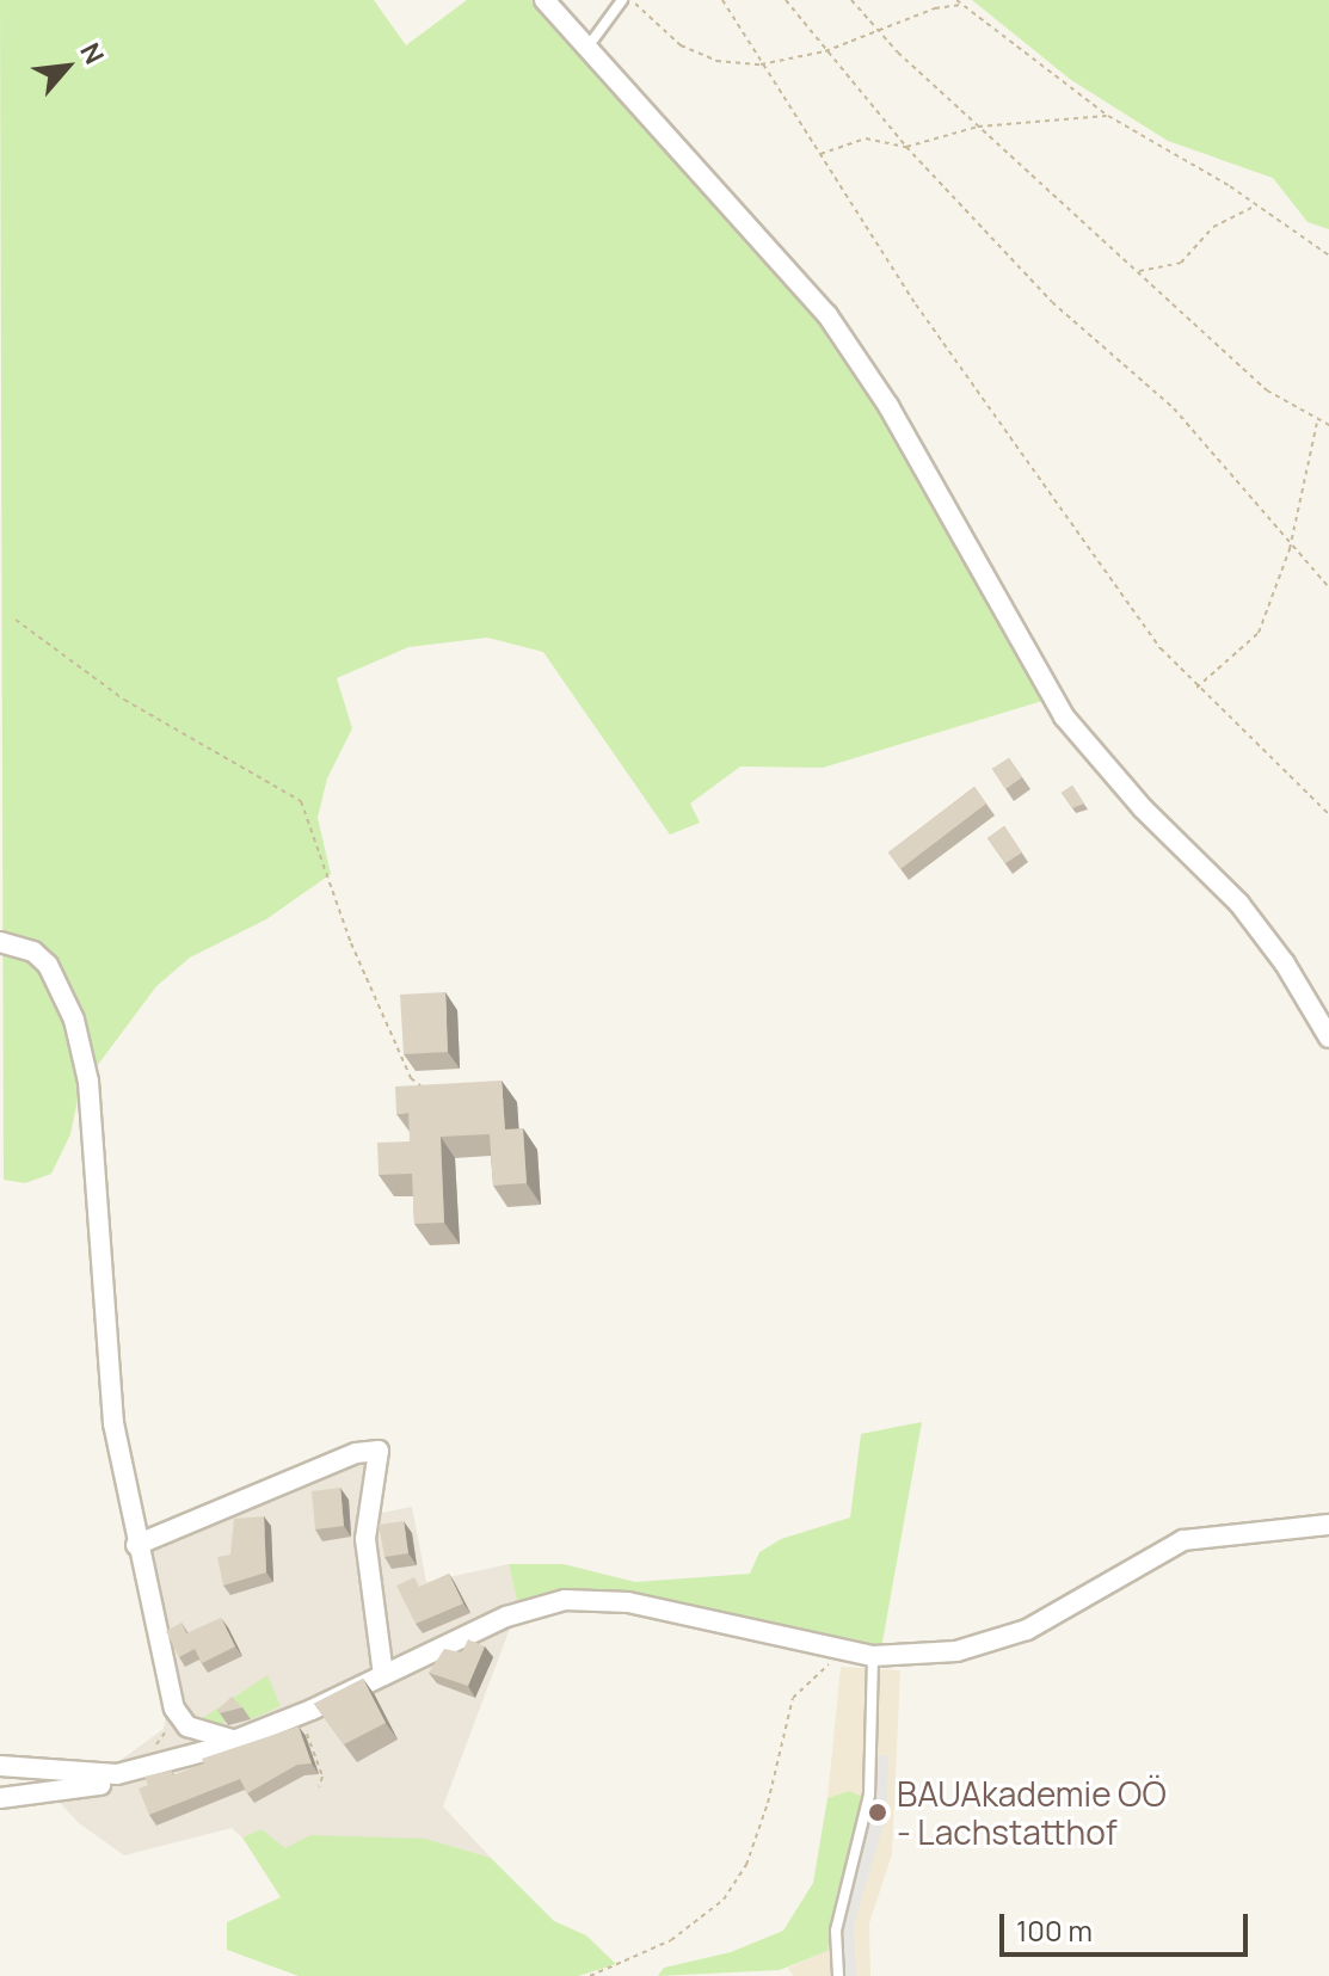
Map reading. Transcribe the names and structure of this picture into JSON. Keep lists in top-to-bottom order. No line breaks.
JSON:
{"places":["BAUAkademie OÖ - Lachstatthof"],"scale_bar":"100 m","north":"top right"}
